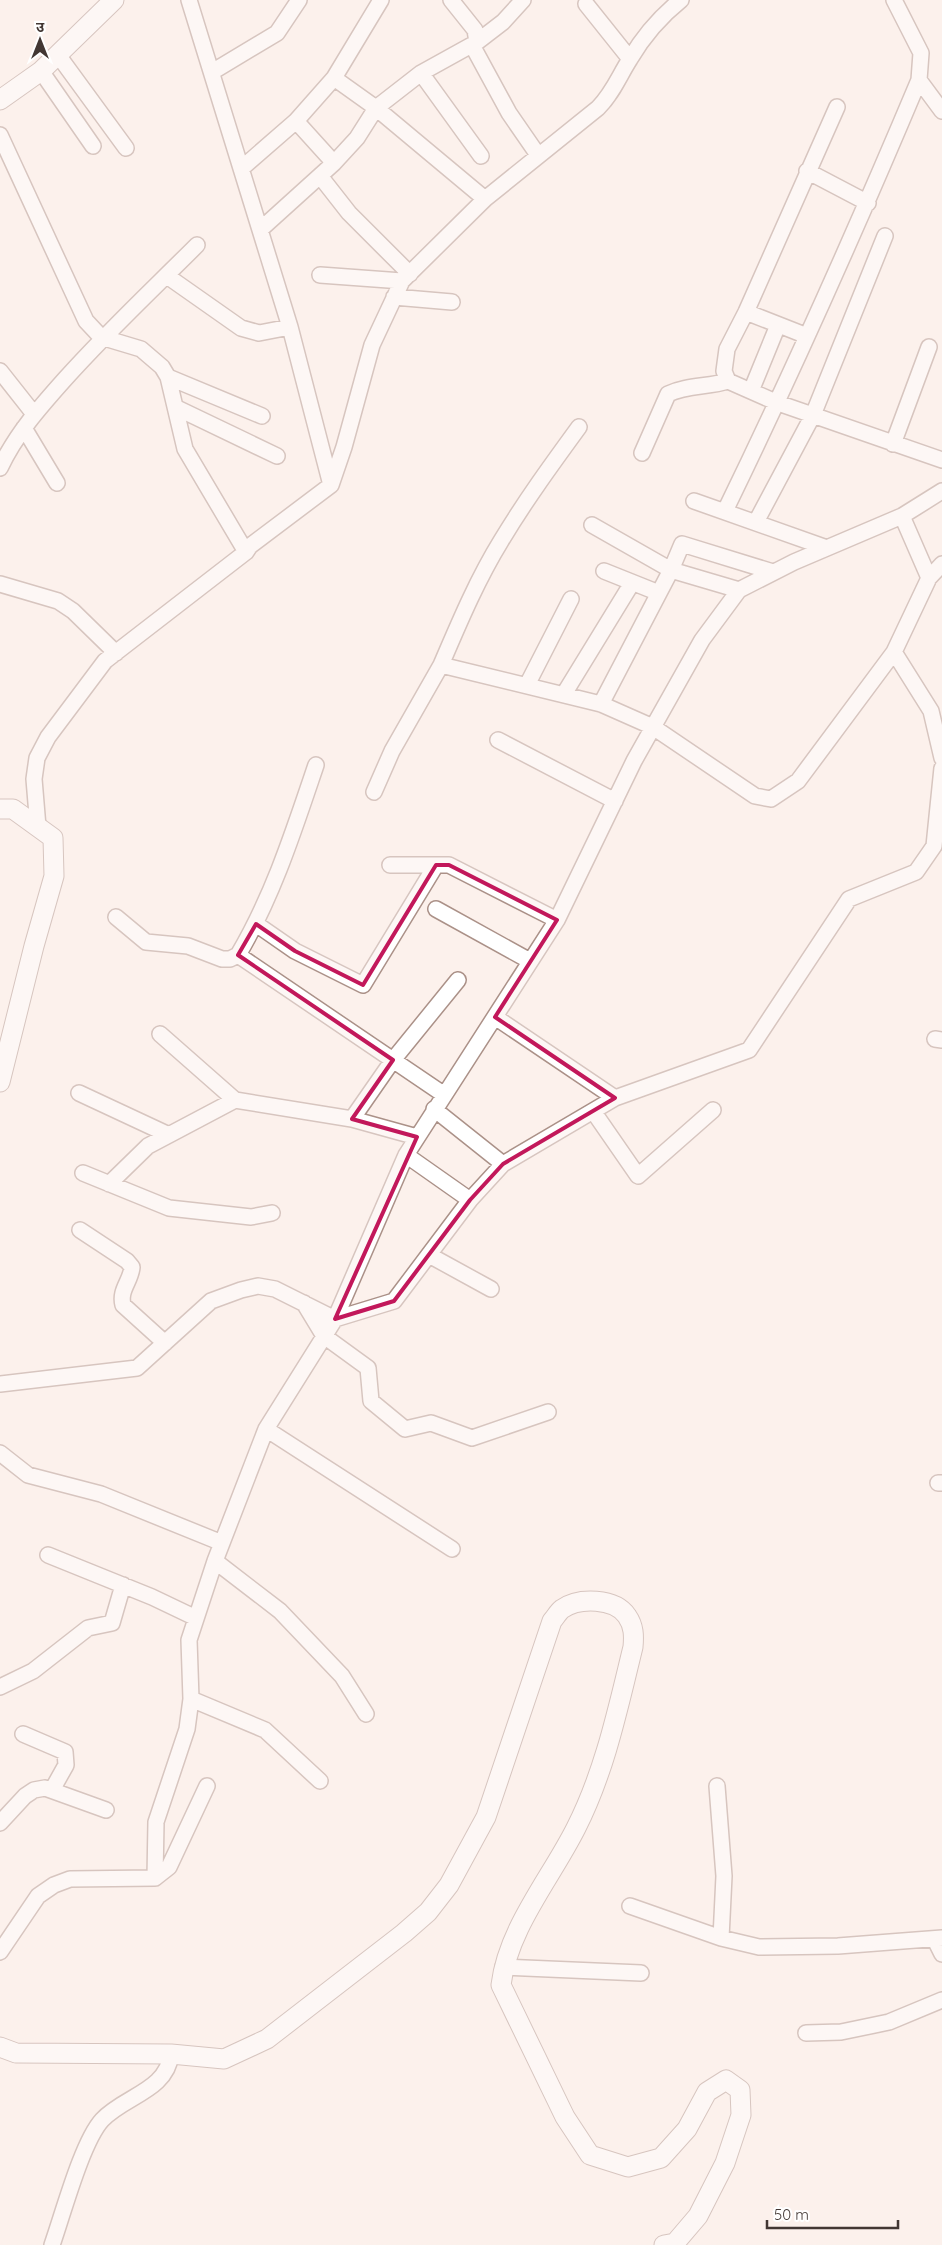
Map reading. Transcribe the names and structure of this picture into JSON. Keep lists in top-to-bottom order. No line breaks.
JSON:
{"scale_bar":"50 m","north":"top"}
